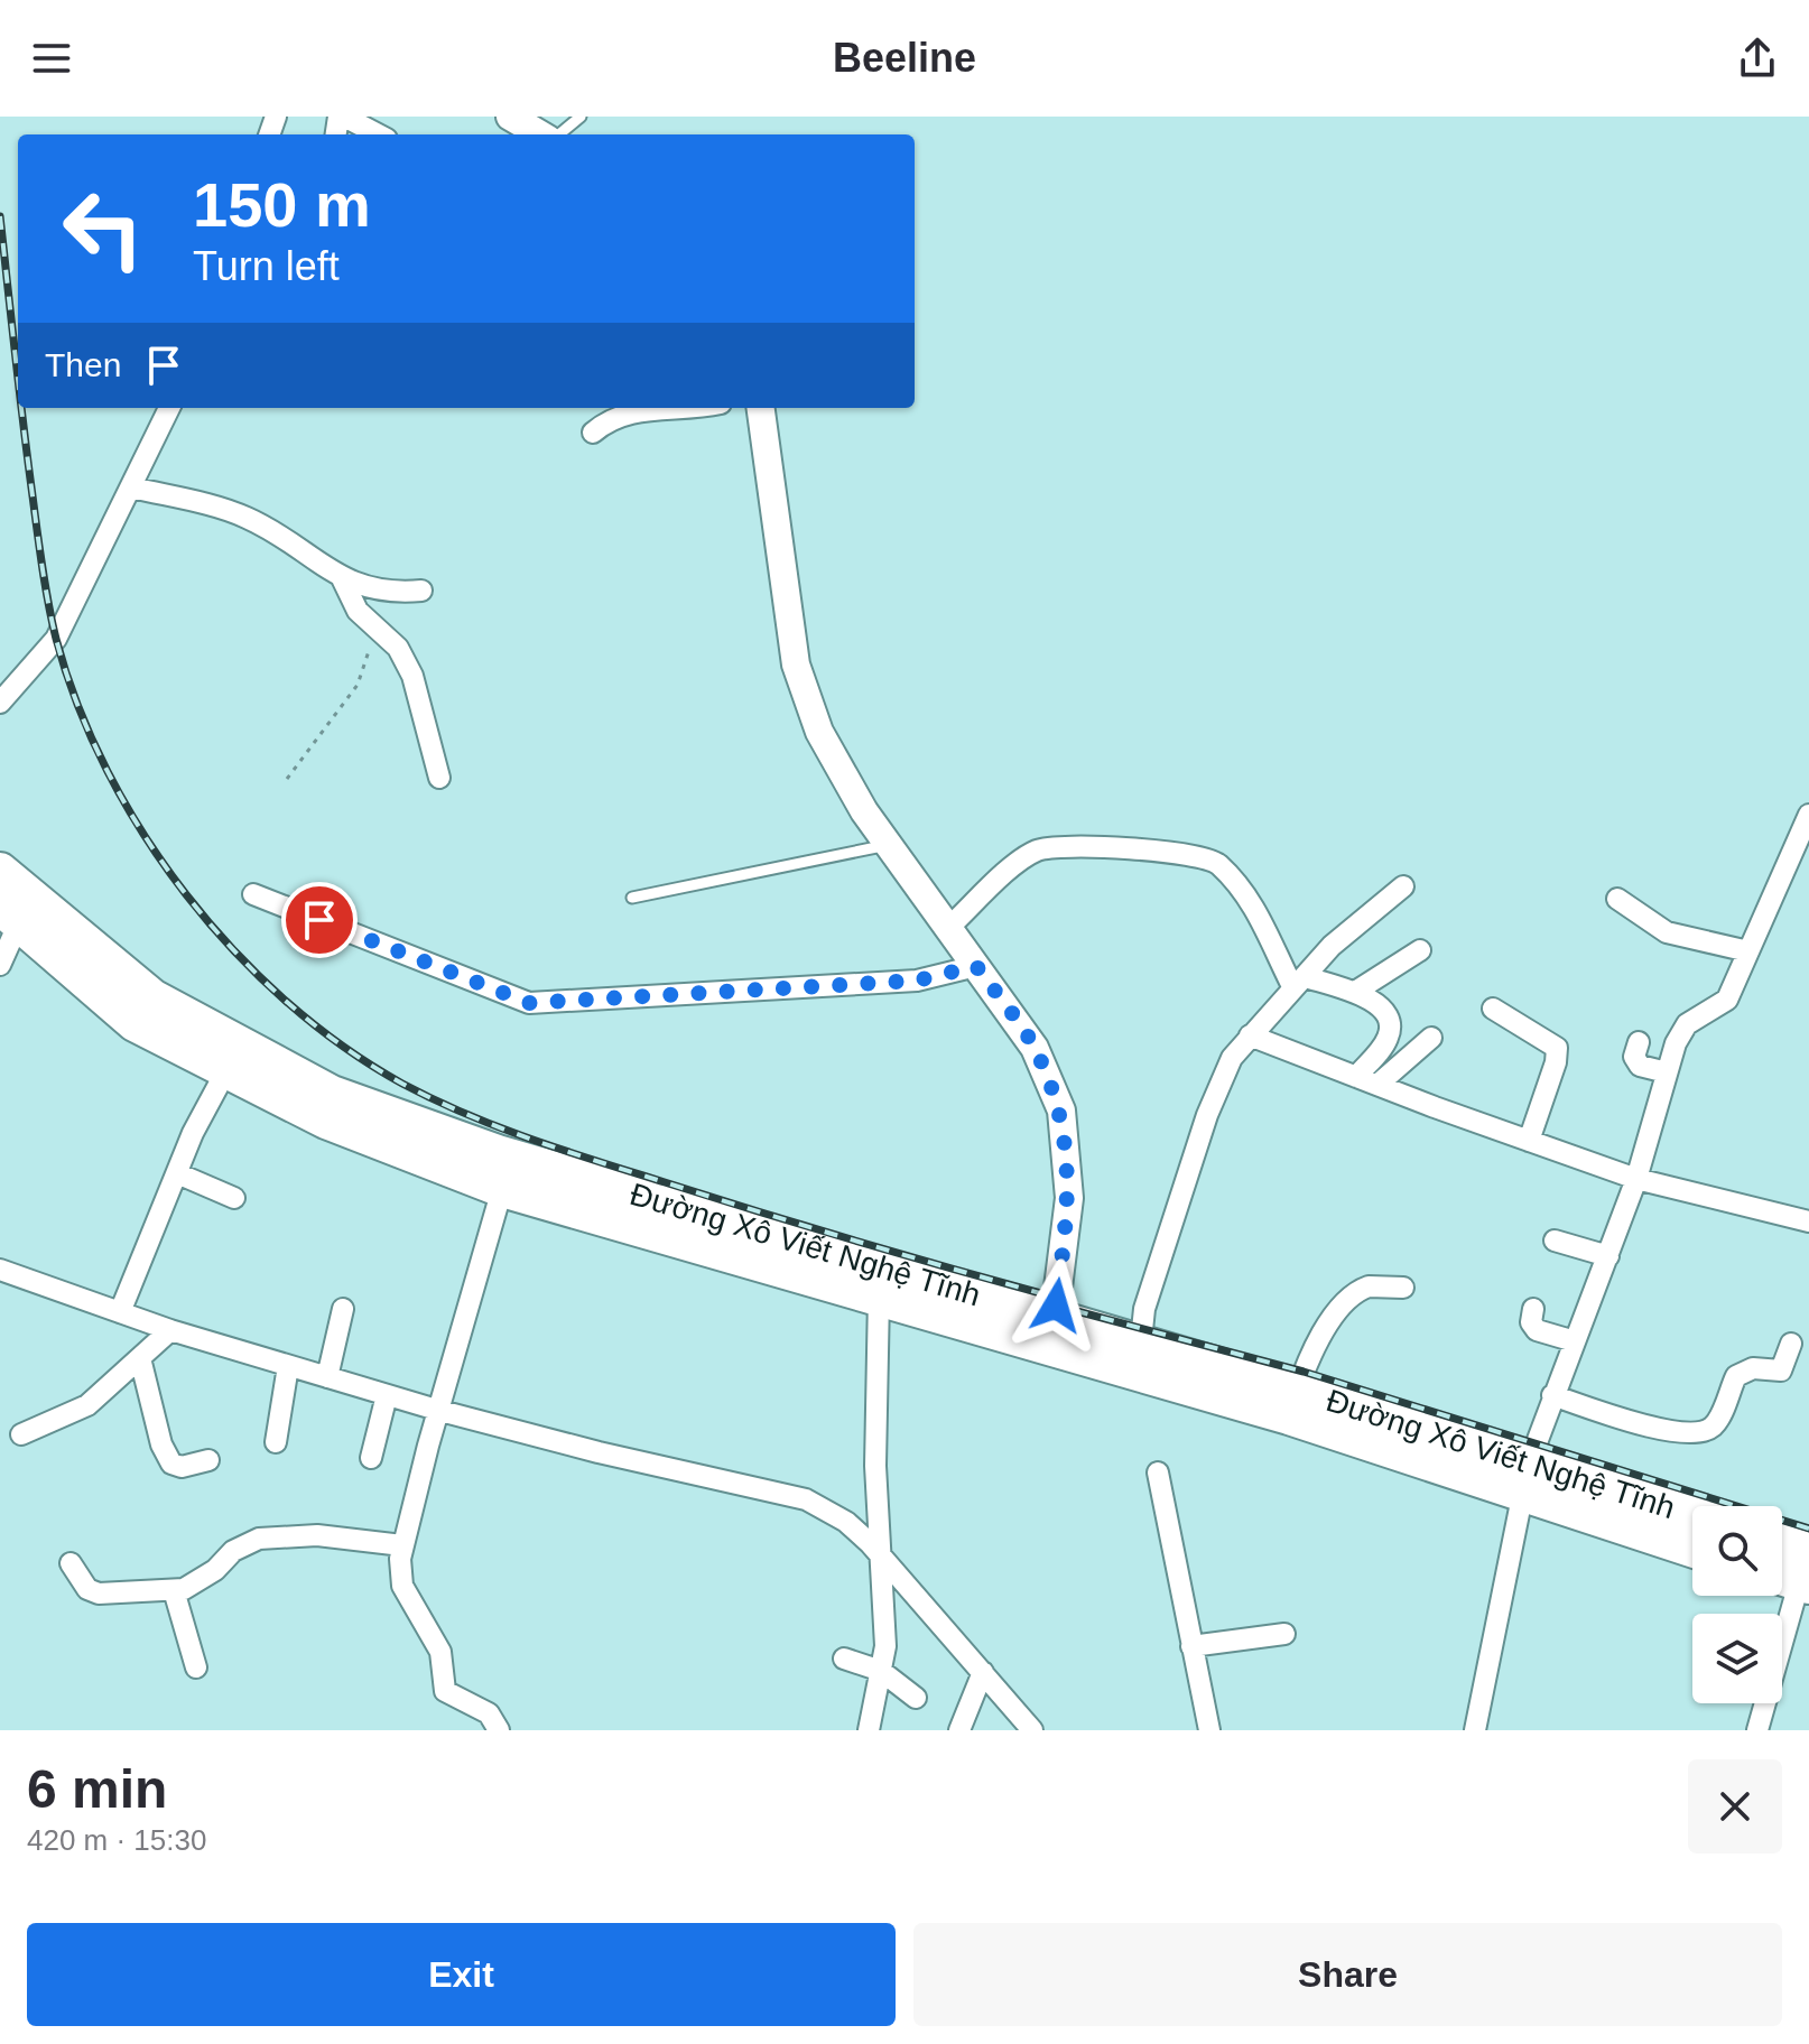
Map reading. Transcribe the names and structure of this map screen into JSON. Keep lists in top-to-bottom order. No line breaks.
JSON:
{"streets":{"highway":["Đường Xô Viết Nghệ Tĩnh"]},"page":{"header":"Beeline","turn":["150 m","Turn left"],"then":"Then","heading":["6 min","420 m · 15:30"],"buttons":["Exit","Share"]}}
